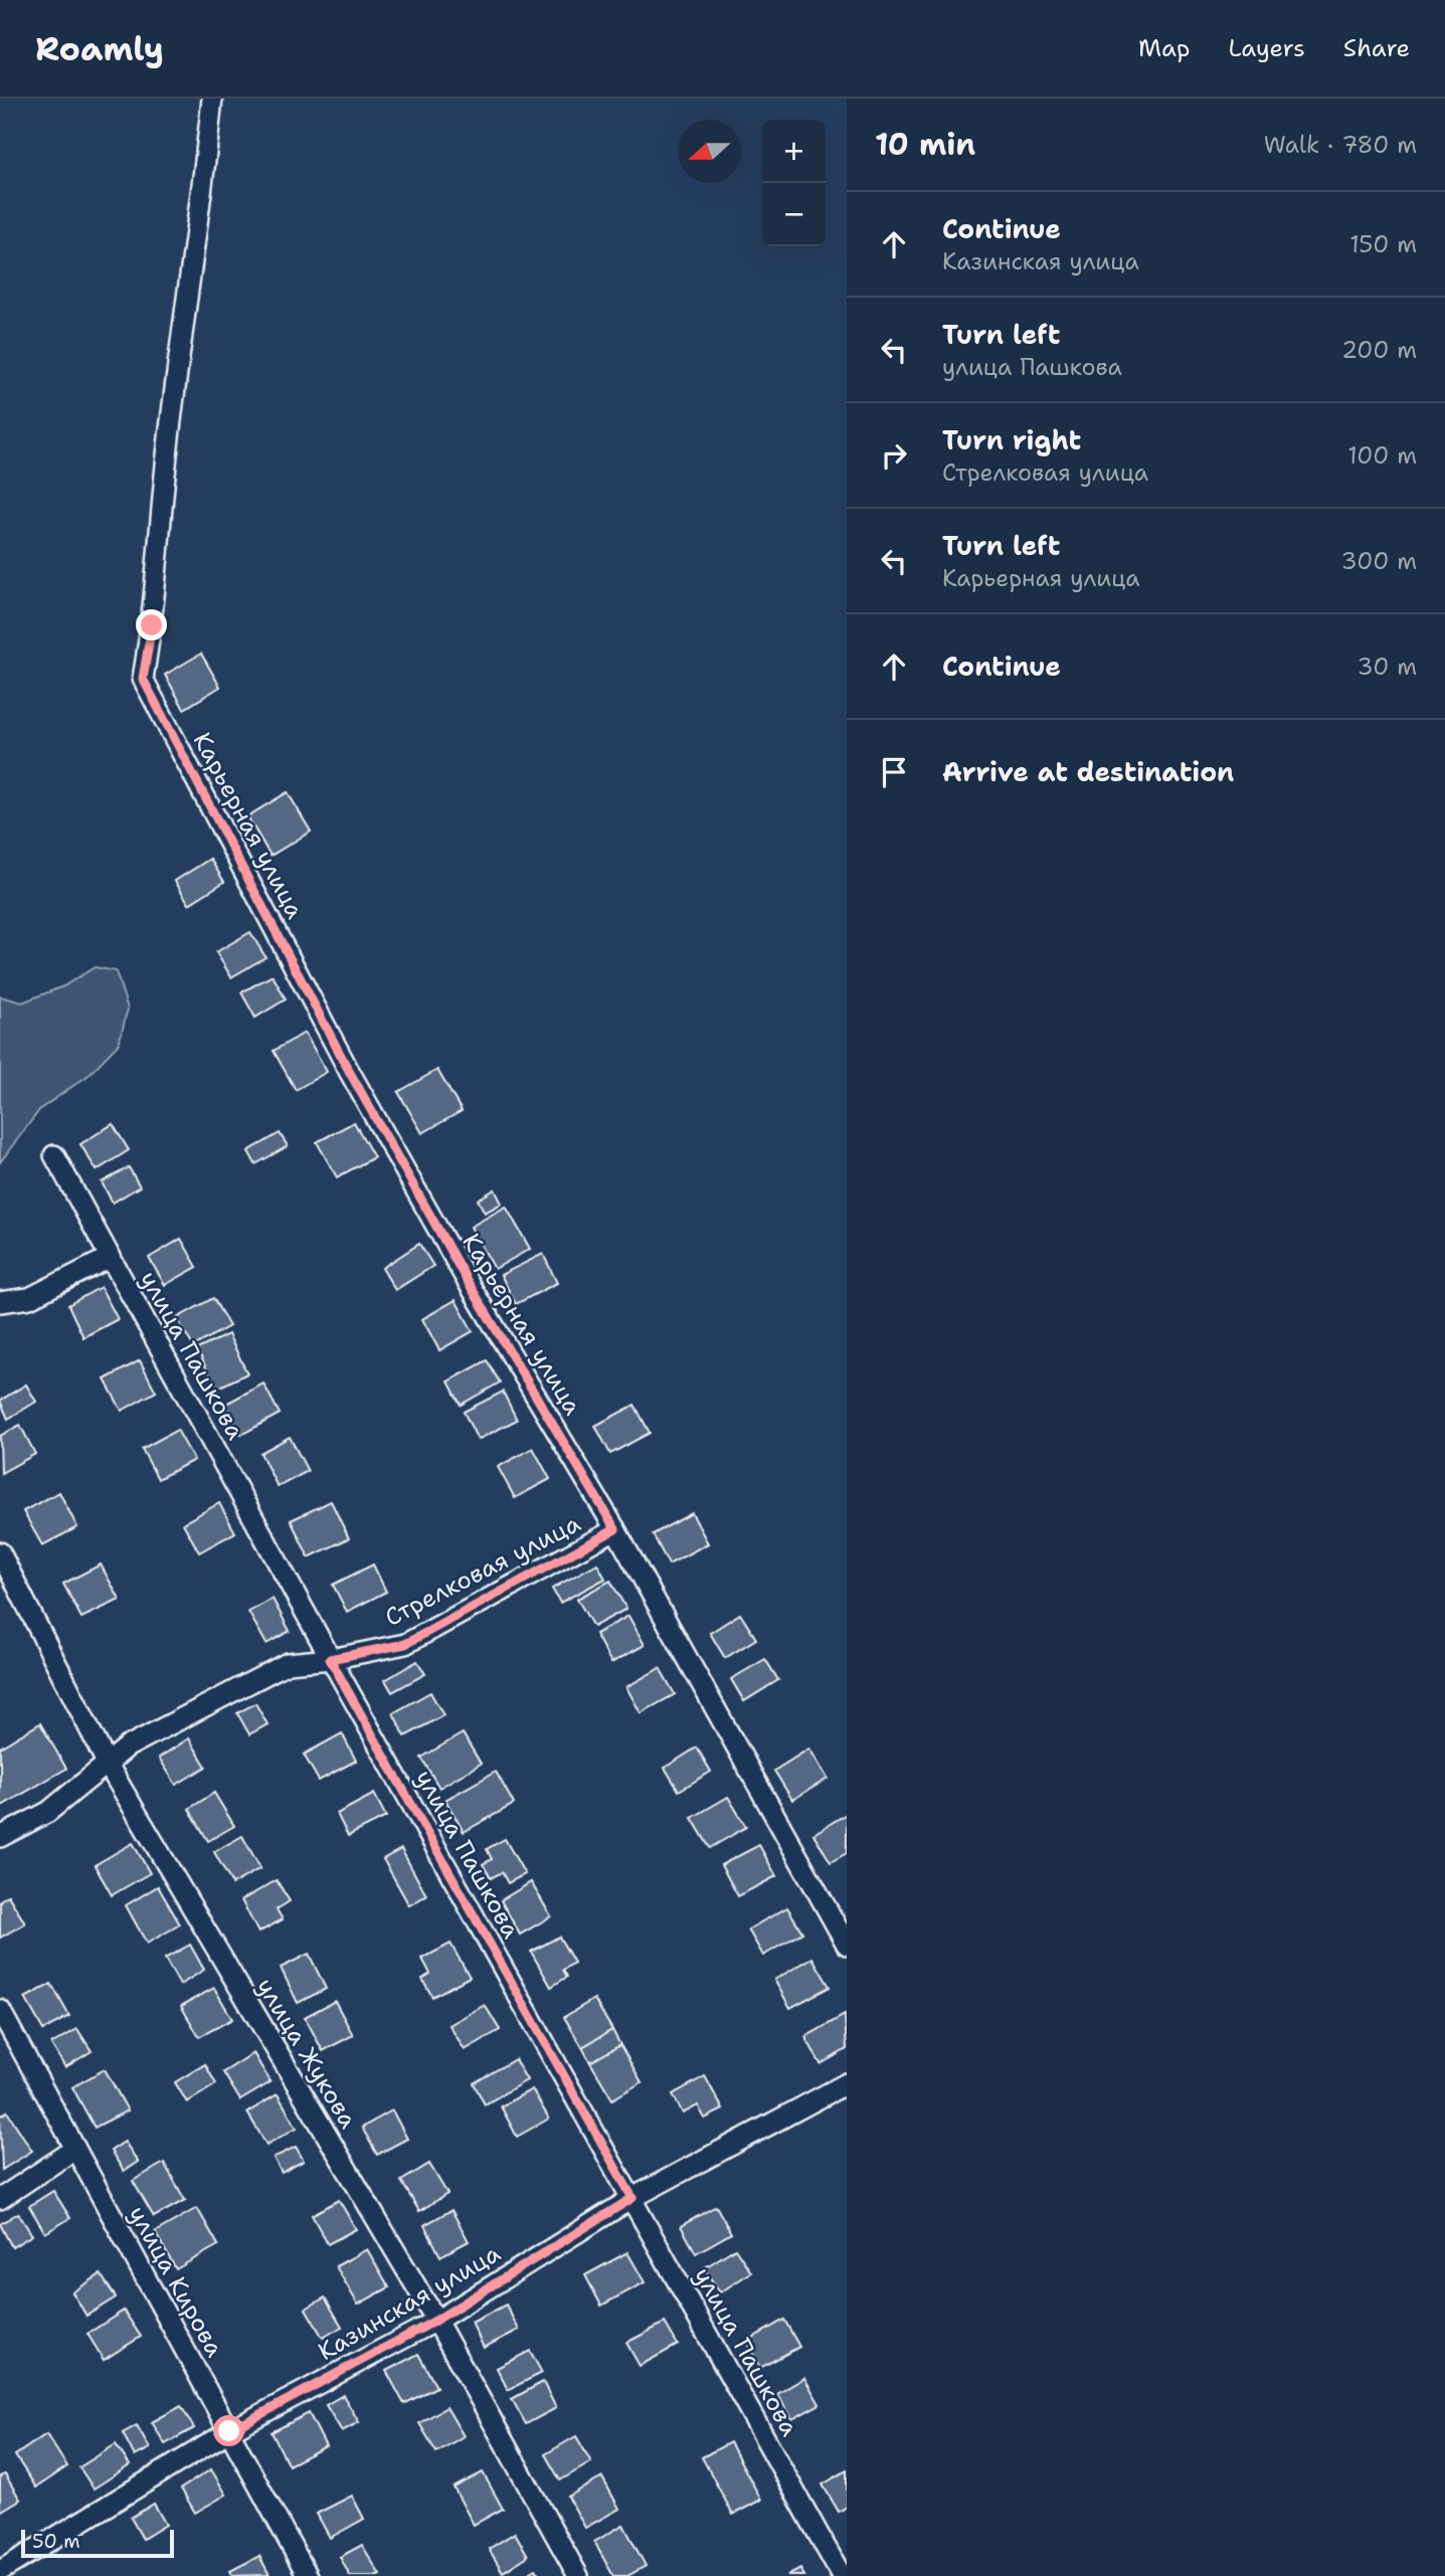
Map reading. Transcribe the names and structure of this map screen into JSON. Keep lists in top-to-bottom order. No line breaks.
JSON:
{"streets":{"street":["Карьерная улица","улица Пашкова","Стрелковая улица","улица Жукова","улица Кирова","Казинская улица"]},"crossings":[["Карьерная улица","Стрелковая улица"],["улица Пашкова","Стрелковая улица"],["улица Пашкова","Казинская улица"],["Стрелковая улица","улица Жукова"],["улица Жукова","Казинская улица"],["улица Кирова","Казинская улица"]],"scale_bar":"50 m","north":"left","page":{"header":"Roamly","nav":["Map","Layers","Share"],"heading":["10 min","Walk · 780 m"],"map_buttons":["+","−"],"list":[["Continue","Казинская улица","150 m"],["Turn left","улица Пашкова","200 m"],["Turn right","Стрелковая улица","100 m"],["Turn left","Карьерная улица","300 m"],["Continue","30 m"],"Arrive at destination"],"scale":"50 m"}}
